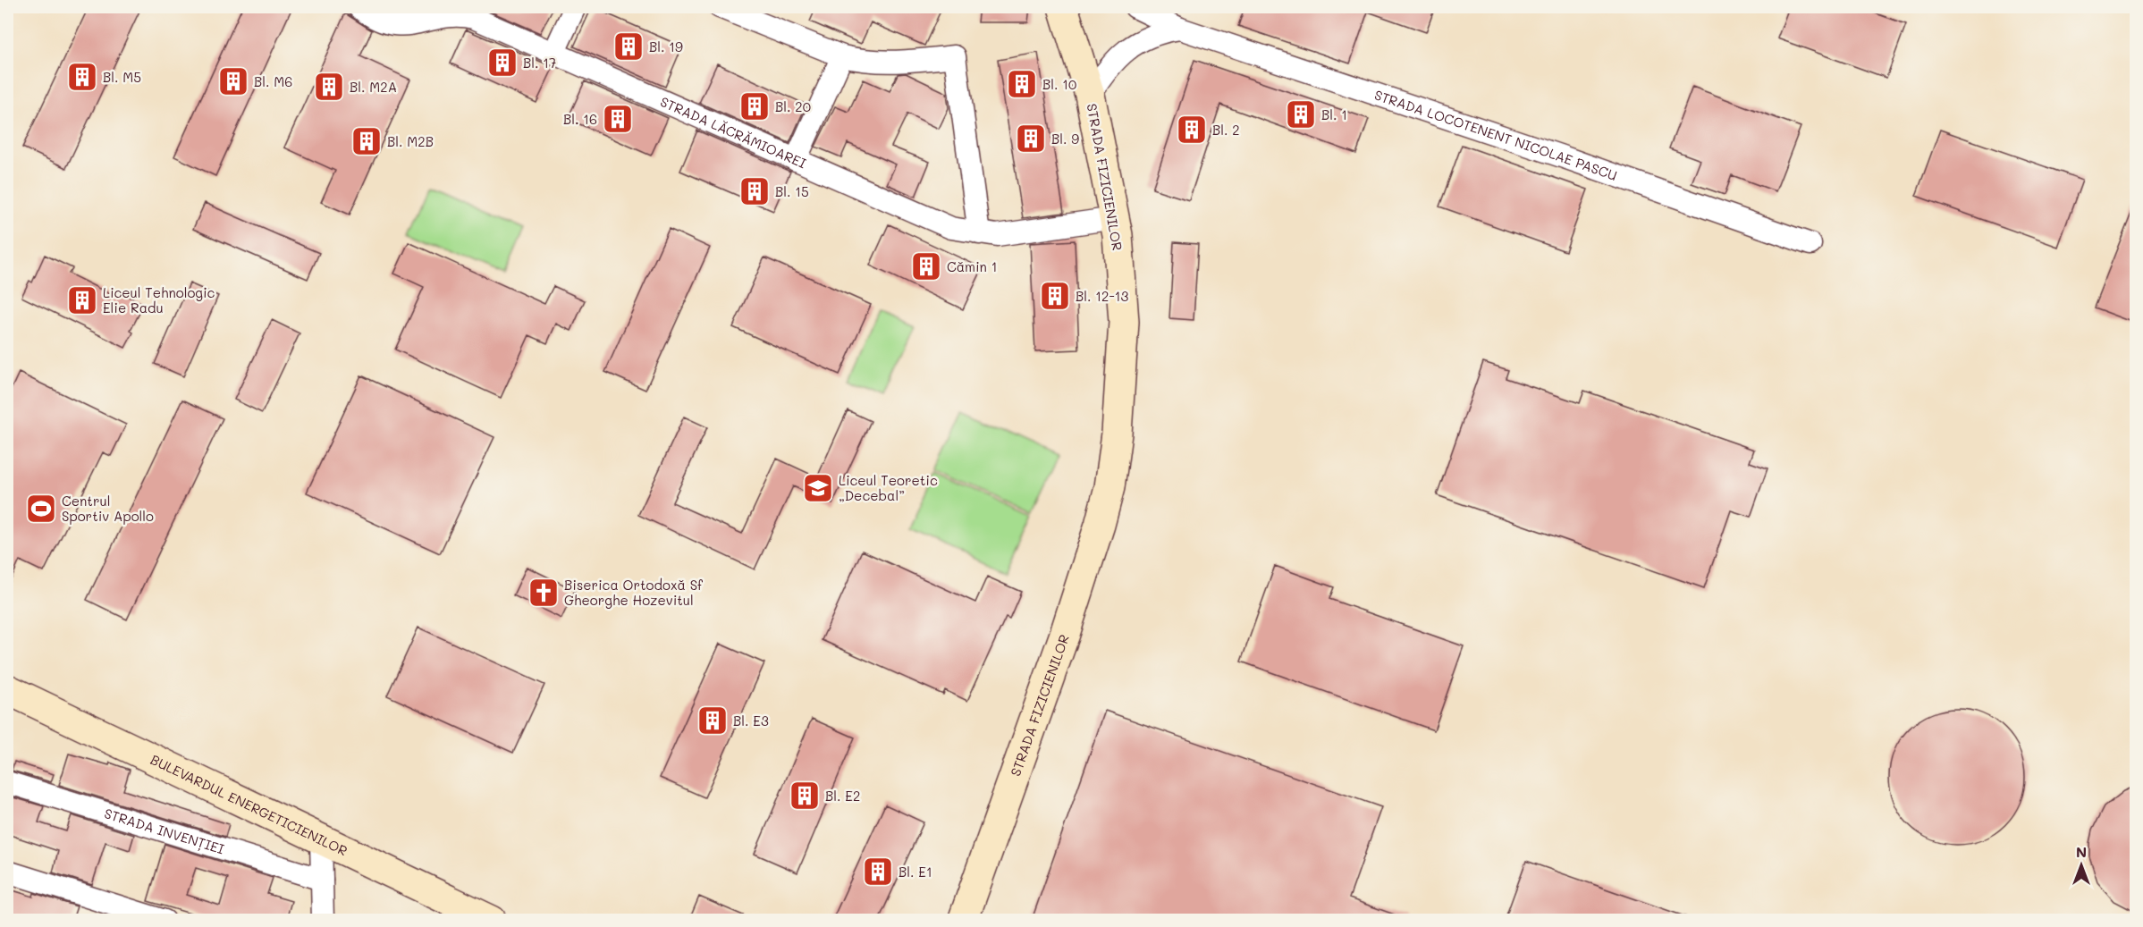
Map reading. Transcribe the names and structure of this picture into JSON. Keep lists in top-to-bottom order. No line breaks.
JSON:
{"streets":{"street":["STRADA LĂCRĂMIOAREI","STRADA LOCOTENENT NICOLAE PASCU","STRADA FIZICIENILOR","BULEVARDUL ENERGETICIENILOR","STRADA INVENȚIEI"]},"crossings":[["STRADA LĂCRĂMIOAREI","STRADA FIZICIENILOR"]],"places":{"building":["Bl. 19","Bl. 17","Bl. M5","Bl. M6","Bl. 10","Bl. M2A","Bl. 20","Bl. 1","Bl. 16","Bl. 2","Bl. 9","Bl. M2B","Bl. 15","Cămin 1","Bl. 12-13","Liceul Tehnologic Elie Radu","Bl. E3","Bl. E2","Bl. E1"],"school or university":["Liceul Teoretic „Decebal”"],"sports":["Centrul Sportiv Apollo"],"church":["Biserica Ortodoxă Sf Gheorghe Hozevitul"]},"north":"top"}
